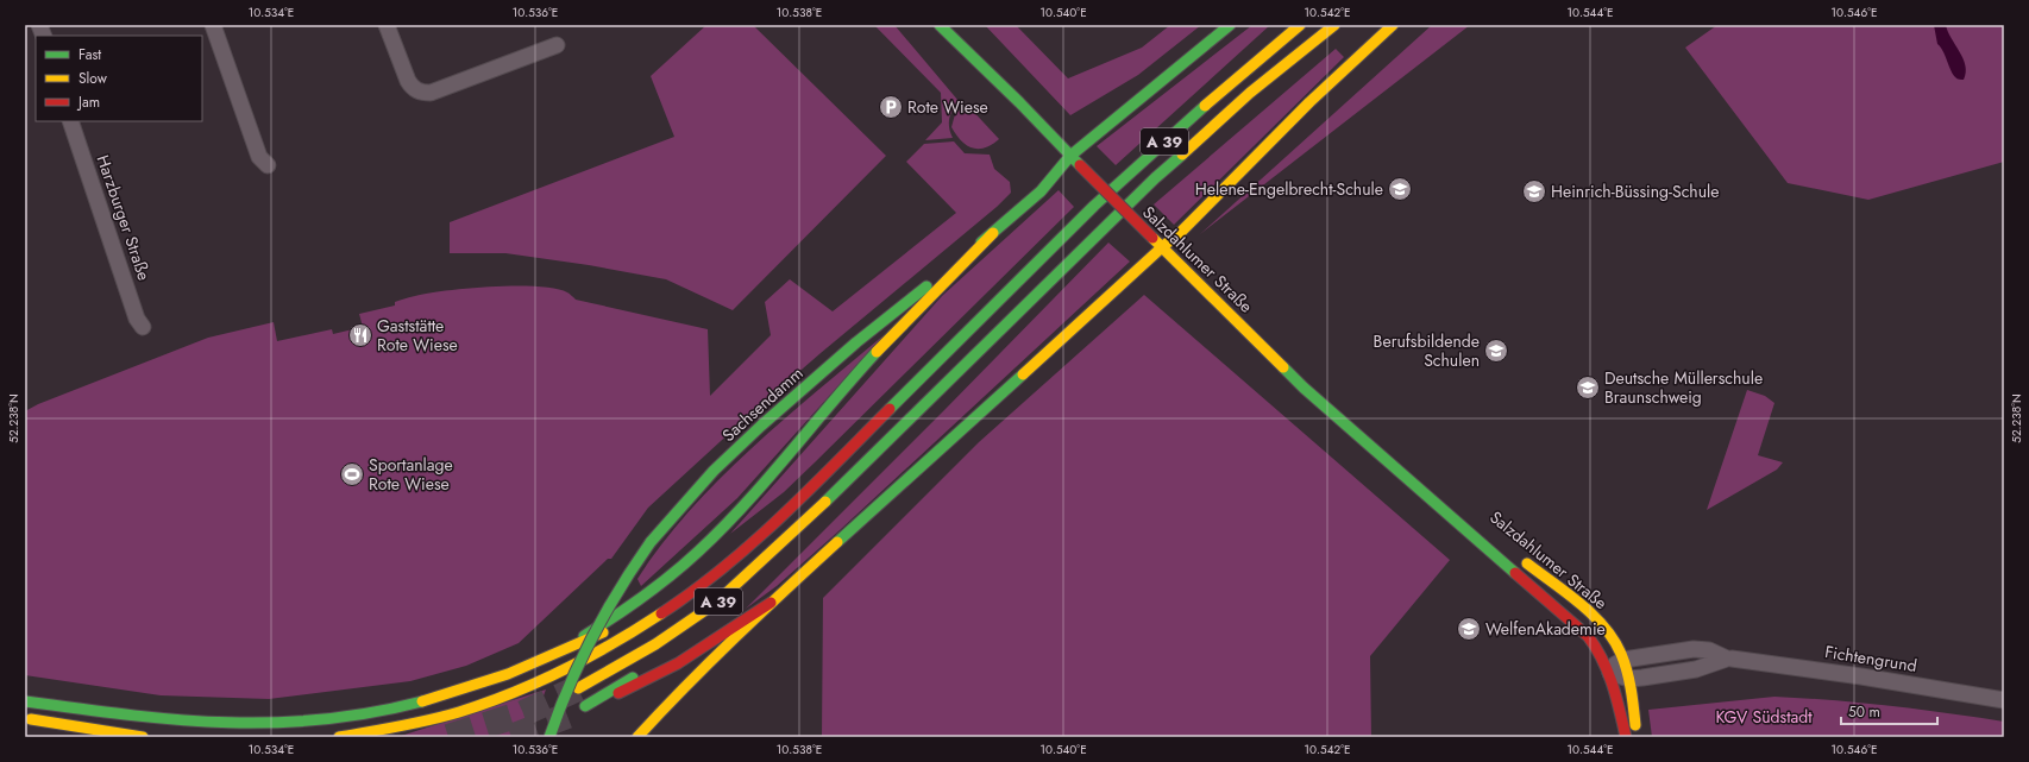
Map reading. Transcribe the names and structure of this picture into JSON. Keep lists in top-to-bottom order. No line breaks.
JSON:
{"streets":{"main road":["A 39","Salzdahlumer Straße","Sachsendamm"],"street":["Harzburger Straße","Fichtengrund"]},"crossings":[["Salzdahlumer Straße","Sachsendamm"]],"parks":["KGV Südstadt"],"places":{"parking":["Rote Wiese"],"school or university":["Helene-Engelbrecht-Schule","Heinrich-Büssing-Schule","Berufsbildende Schulen","Deutsche Müllerschule Braunschweig","WelfenAkademie"],"restaurant":["Gaststätte Rote Wiese"],"sports":["Sportanlage Rote Wiese"]},"legend":["Fast","Slow","Jam"],"scale_bar":"50 m","coordinates":["10.534°E","10.536°E","10.538°E","10.540°E","10.542°E","10.544°E","10.546°E","52.238°N"]}
